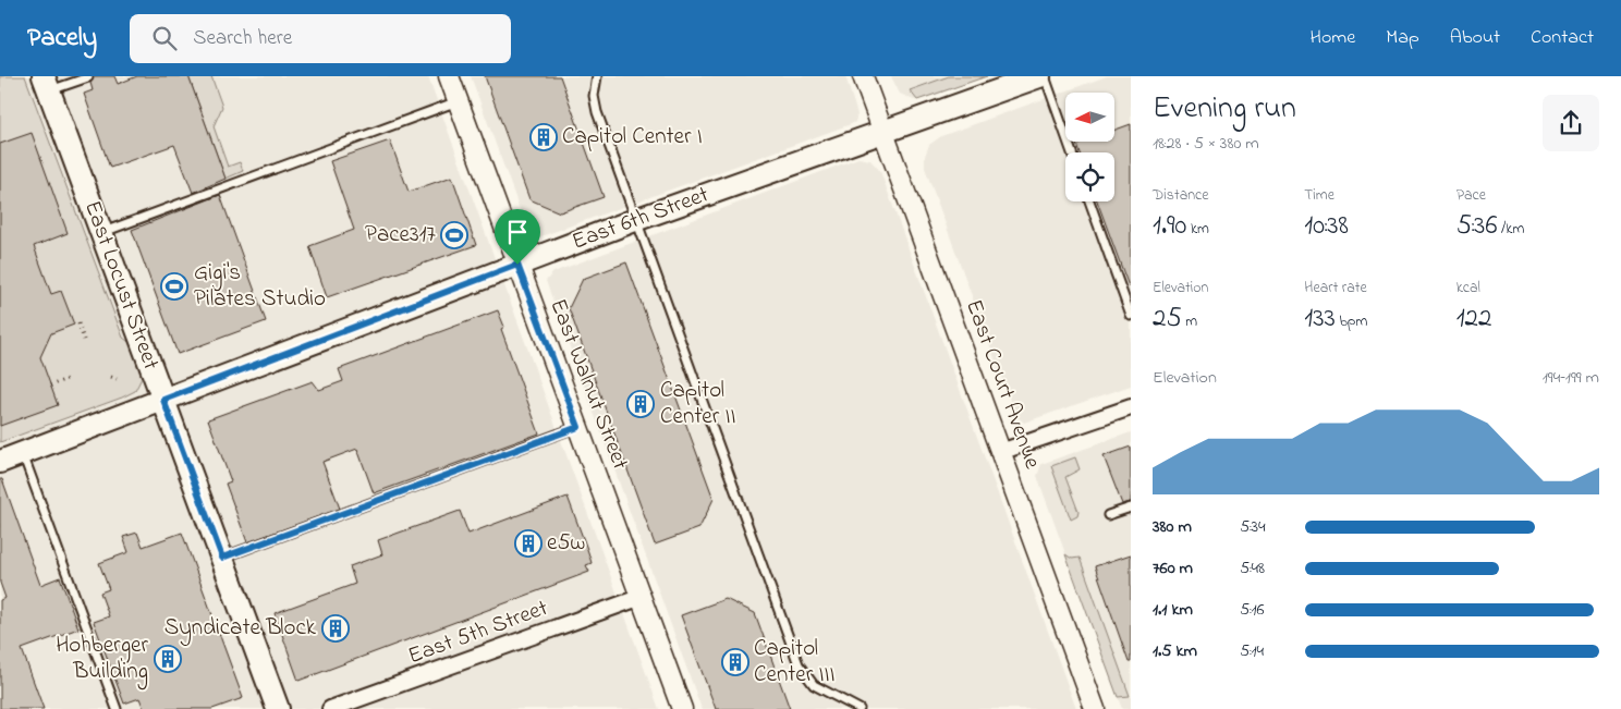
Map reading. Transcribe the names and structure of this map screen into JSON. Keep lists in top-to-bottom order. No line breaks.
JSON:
{"streets":{"main road":["East 6th Street","East Locust Street"],"street":["East Walnut Street","East Court Avenue","East 5th Street"]},"crossings":[["East 6th Street","East Locust Street"],["East 6th Street","East Walnut Street"],["East 6th Street","East Court Avenue"],["East Walnut Street","East 5th Street"]],"places":{"building":["Capitol Center I","Capitol Center II","e5w","Syndicate Block","Hohberger Building","Capitol Center III"],"sports":["Pace317","Gigi's Pilates Studio"]},"north":"left","page":{"header":"Pacely","search":"Search here","nav":["Home","Map","About","Contact"],"heading":["Evening run","18:28 · 5 × 380 m"],"stats":[["Distance","1.90 km"],["Time","10:38"],["Pace","5:36 /km"],["Elevation","25 m"],["Heart rate","133 bpm"],["kcal","122"]],"chart":["Elevation","194–199 m"],"list":[{"name":"380 m","note":"5:34"},{"name":"760 m","note":"5:48"},{"name":"1.1 km","note":"5:16"},{"name":"1.5 km","note":"5:14"}]}}
